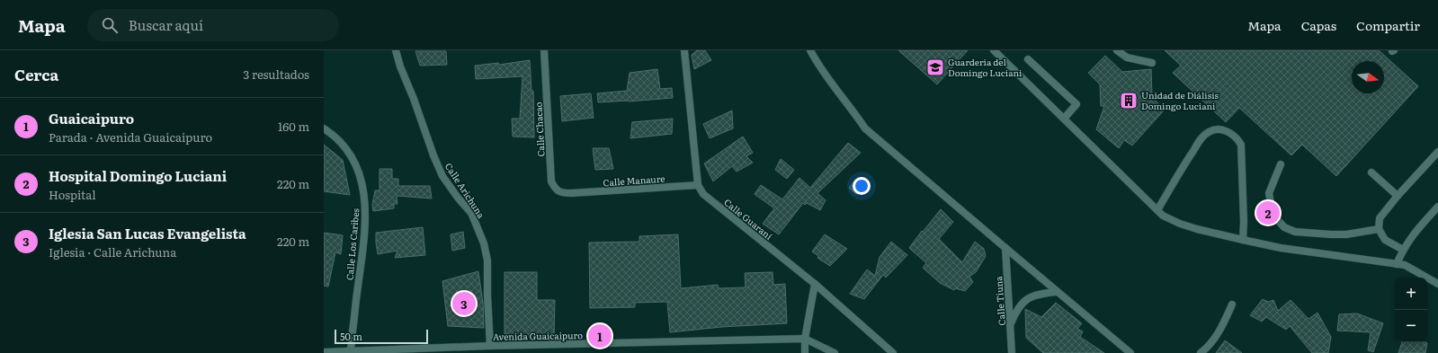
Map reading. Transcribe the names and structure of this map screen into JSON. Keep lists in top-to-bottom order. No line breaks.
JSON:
{"streets":{"street":["Calle Chacao","Calle Manaure","Calle Arichuna","Calle Guaraní","Calle Los Caribes","Calle Tiuna","Avenida Guaicaipuro"]},"crossings":[["Calle Chacao","Calle Manaure"],["Calle Manaure","Calle Guaraní"],["Calle Arichuna","Avenida Guaicaipuro"],["Calle Los Caribes","Avenida Guaicaipuro"]],"places":{"school or university":["Guardería del Domingo Luciani"],"building":["Unidad de Diálisis Domingo Luciani"]},"scale_bar":"50 m","north":"right","page":{"header":"Mapa","search":"Buscar aquí","nav":["Mapa","Capas","Compartir"],"heading":["Cerca","3 resultados"],"list":[{"mark":"1","name":"Guaicaipuro","note":"Parada · Avenida Guaicaipuro","value":"160 m"},{"mark":"2","name":"Hospital Domingo Luciani","note":"Hospital","value":"220 m"},{"mark":"3","name":"Iglesia San Lucas Evangelista","note":"Iglesia · Calle Arichuna","value":"220 m"}],"pins":["2","3","1"],"map_buttons":["+","−"],"scale":"50 m"}}
